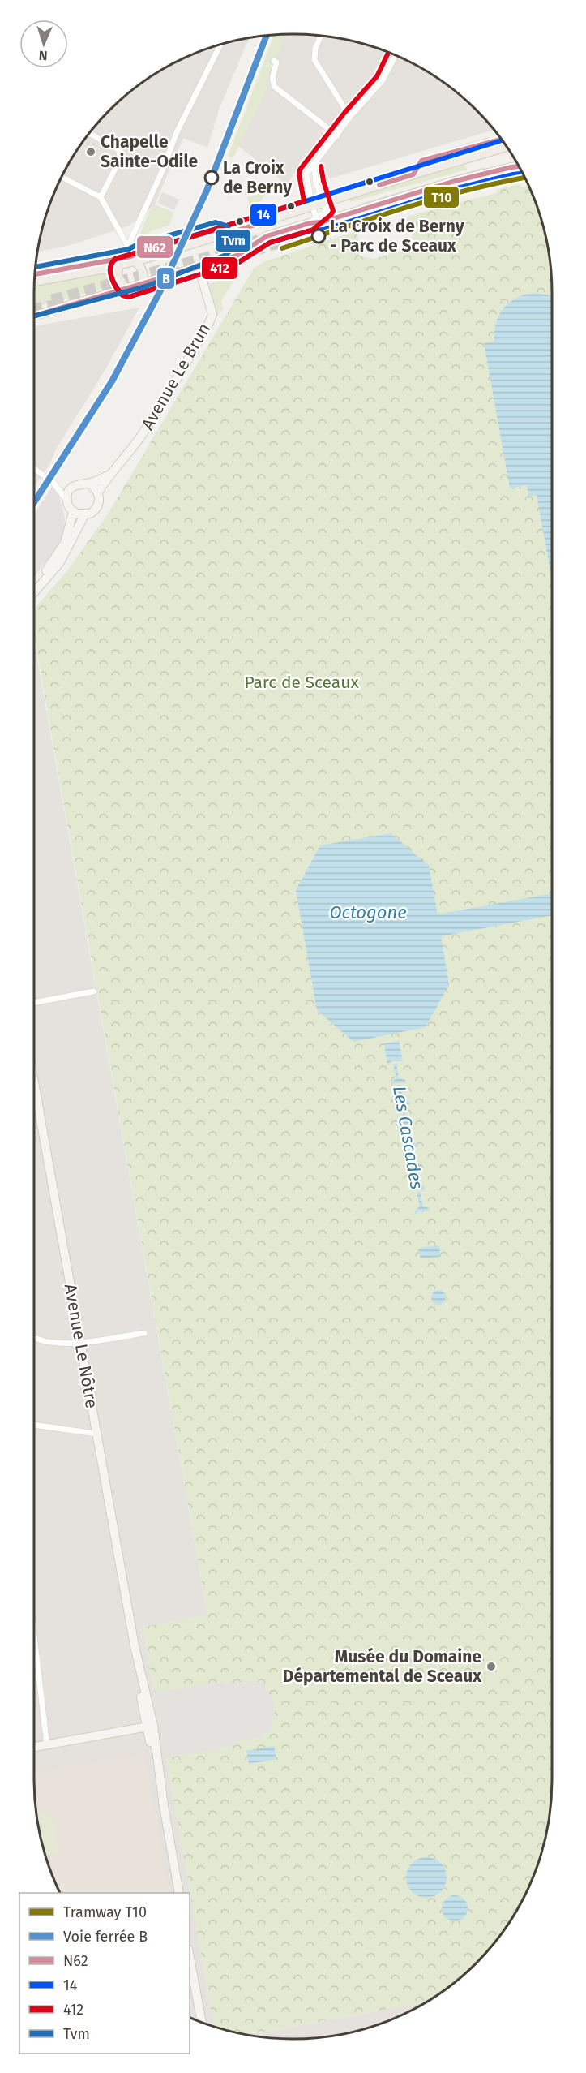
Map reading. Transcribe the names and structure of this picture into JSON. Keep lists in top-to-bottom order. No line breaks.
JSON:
{"streets":{"main road":["Avenue Le Brun","Avenue Le Nôtre"]},"water":["Octogone","Les Cascades"],"parks":["Parc de Sceaux"],"places":["Chapelle Sainte-Odile","La Croix de Berny","La Croix de Berny - Parc de Sceaux","Musée du Domaine Départemental de Sceaux"],"lines":["rail line B","transit line 412","transit line N62","transit line 14","tram line T10","transit line Tvm"],"legend":["Tramway T10","Voie ferrée B","N62","14","412","Tvm"],"north":"bottom"}
